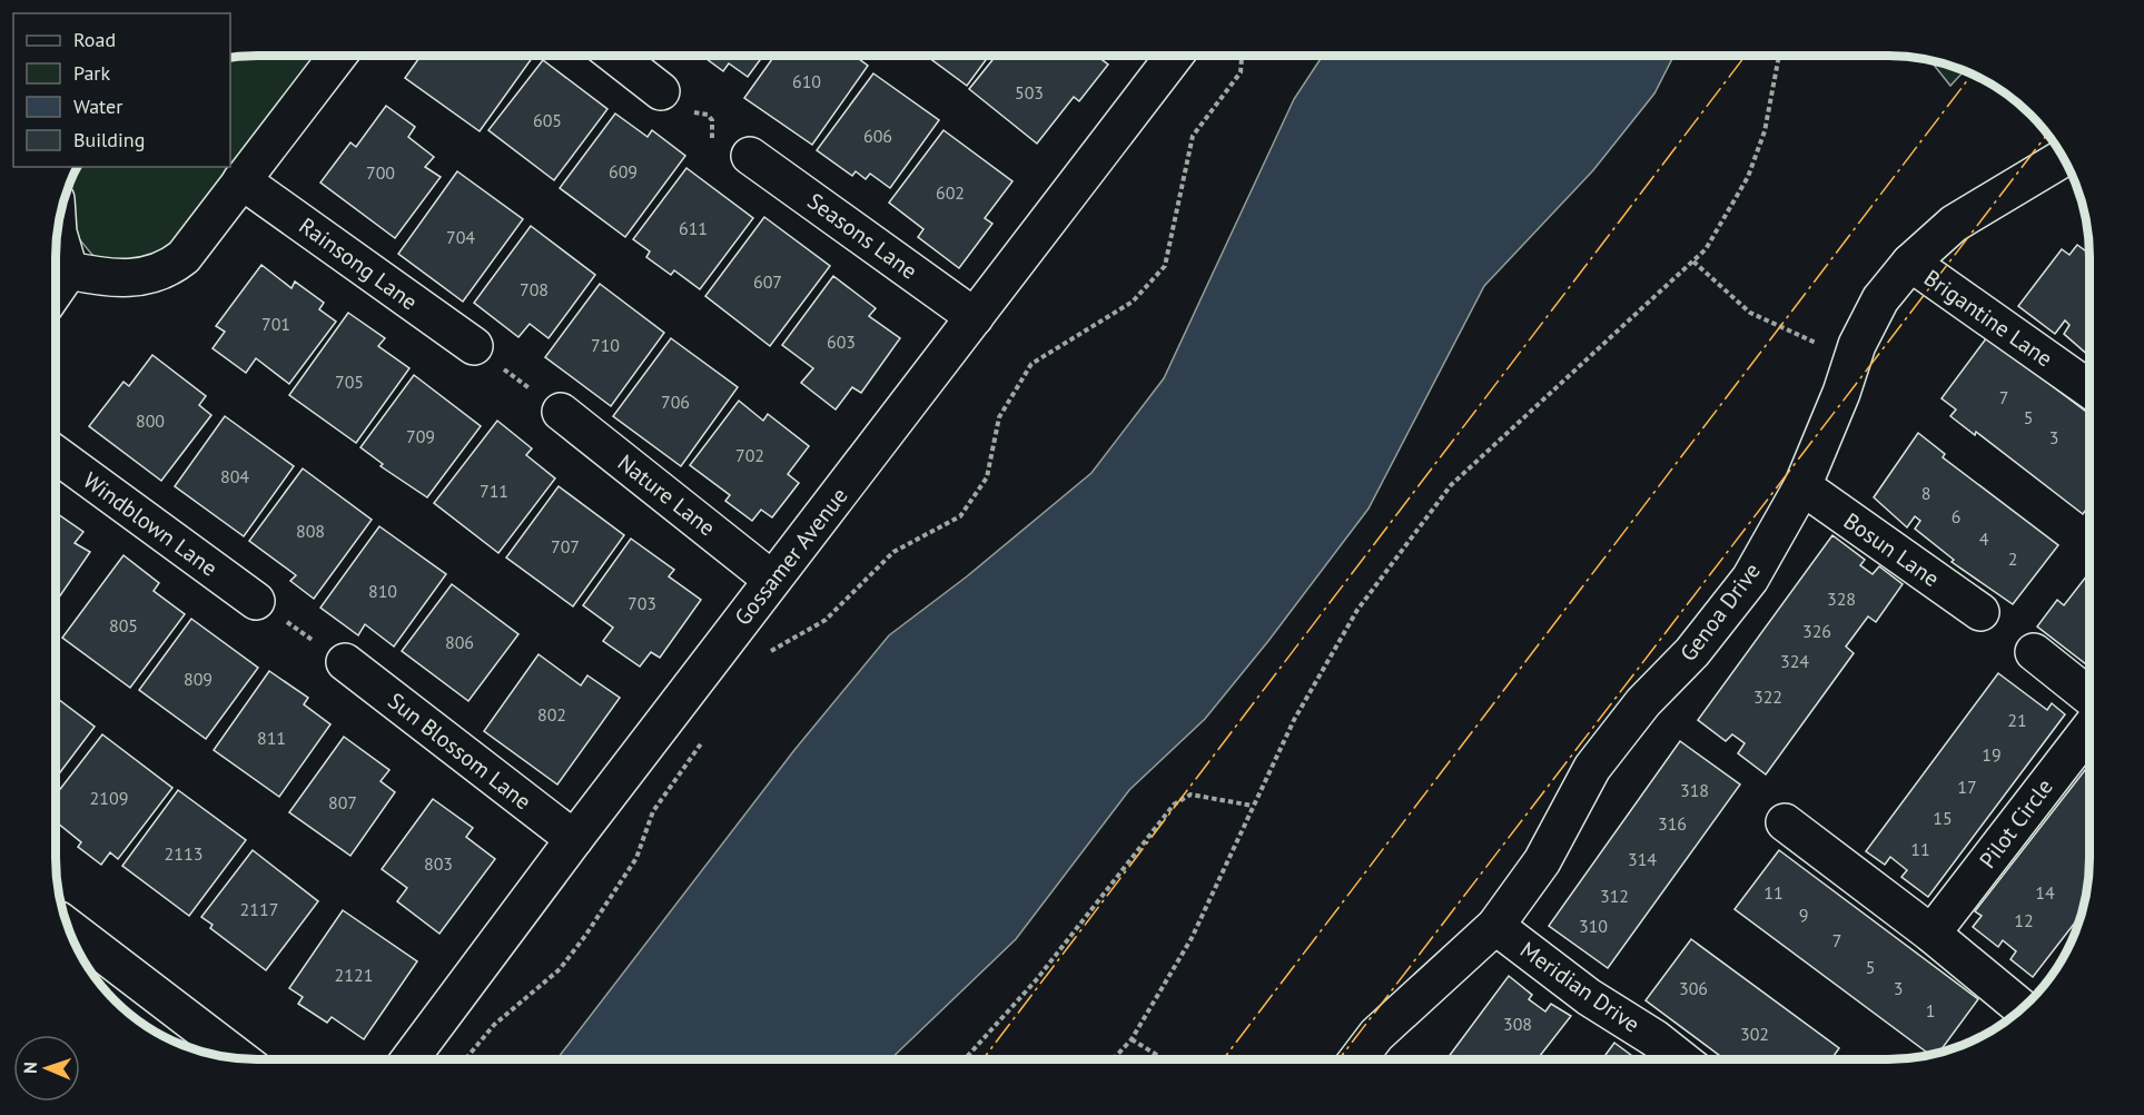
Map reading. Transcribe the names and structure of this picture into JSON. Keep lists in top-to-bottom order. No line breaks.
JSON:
{"streets":{"street":["Seasons Lane","Rainsong Lane","Brigantine Lane","Nature Lane","Windblown Lane","Bosun Lane","Gossamer Avenue","Genoa Drive","Sun Blossom Lane","Pilot Circle","Meridian Drive"]},"crossings":[["Seasons Lane","Gossamer Avenue"],["Brigantine Lane","Genoa Drive"],["Nature Lane","Gossamer Avenue"],["Bosun Lane","Genoa Drive"],["Gossamer Avenue","Sun Blossom Lane"],["Genoa Drive","Meridian Drive"]],"house_numbers":["610","503","605","606","609","700","602","611","704","607","708","701","603","710","705","7","706","5","800","709","3","702","804","711","8","6","808","4","707","2","810","328","703","805","326","806","324","809","322","802","21","811","19","17","318","2109","807","15","316","11","2113","314","803","11","14","312","2117","9","12","310","7","5","2121","306","3","1","308","302"],"legend":["Road","Park","Water","Building"],"north":"left"}
